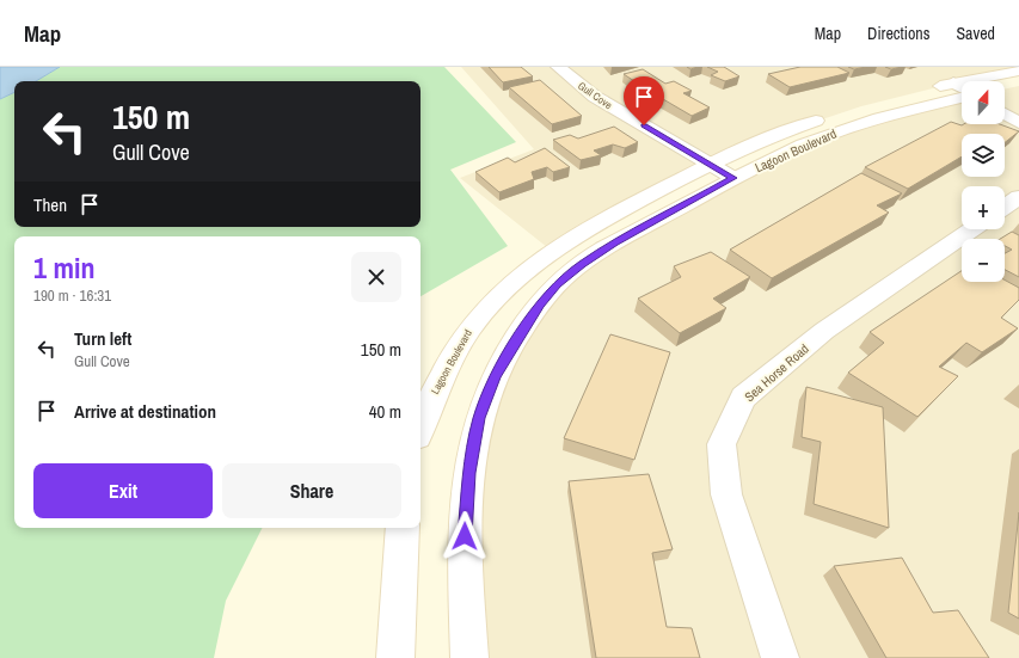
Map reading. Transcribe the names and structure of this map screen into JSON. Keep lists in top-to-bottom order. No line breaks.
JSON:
{"streets":{"street":["Gull Cove","Lagoon Boulevard","Sea Horse Road"]},"crossings":[["Gull Cove","Lagoon Boulevard"]],"north":"top","page":{"header":"Map","nav":["Map","Directions","Saved"],"map_buttons":["+","−"],"turn":["150 m","Gull Cove"],"then":"Then","heading":["1 min","190 m · 16:31"],"list":[{"name":"Turn left","note":"Gull Cove","value":"150 m"},{"name":"Arrive at destination","value":"40 m"}],"buttons":["Exit","Share"]}}
